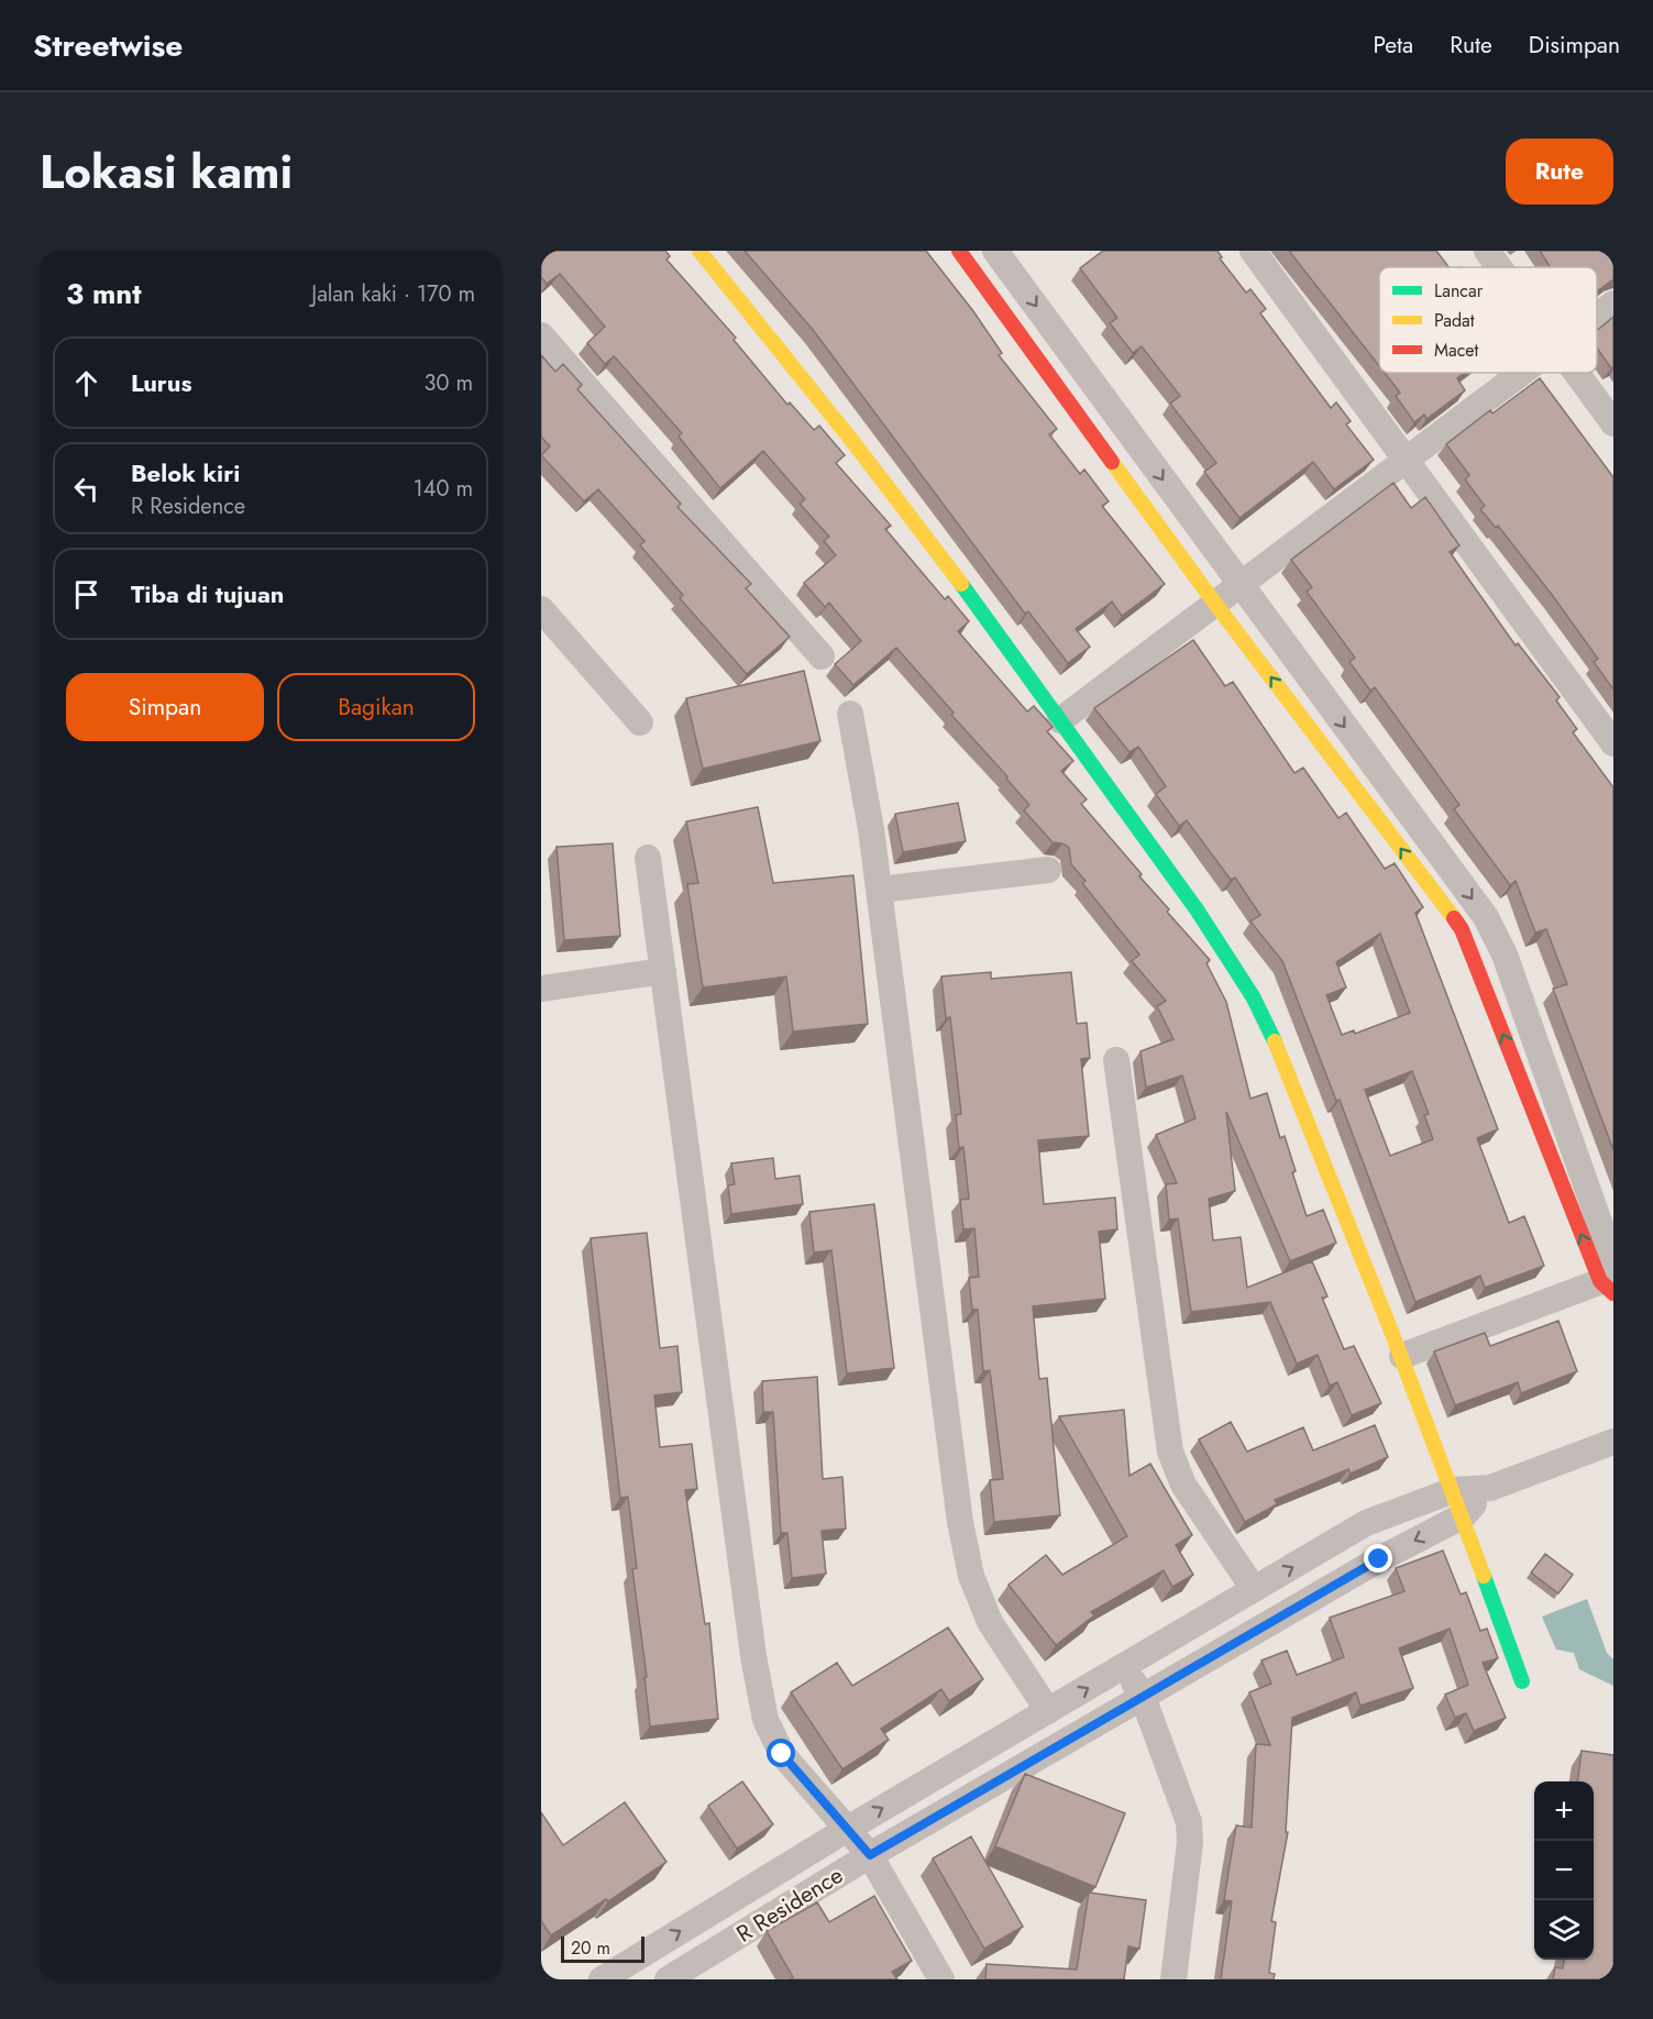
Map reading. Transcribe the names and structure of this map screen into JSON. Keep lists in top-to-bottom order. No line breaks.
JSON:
{"streets":{"street":["R Residence"]},"legend":["Lancar","Padat","Macet"],"scale_bar":"20 m","page":{"header":"Streetwise","nav":["Peta","Rute","Disimpan"],"title":"Lokasi kami","buttons":["Rute",["Simpan","Bagikan"]],"heading":["3 mnt","Jalan kaki · 170 m"],"list":[["Lurus","30 m"],["Belok kiri","R Residence","140 m"],"Tiba di tujuan"],"map_buttons":["+","−"],"scale":"20 m"}}
